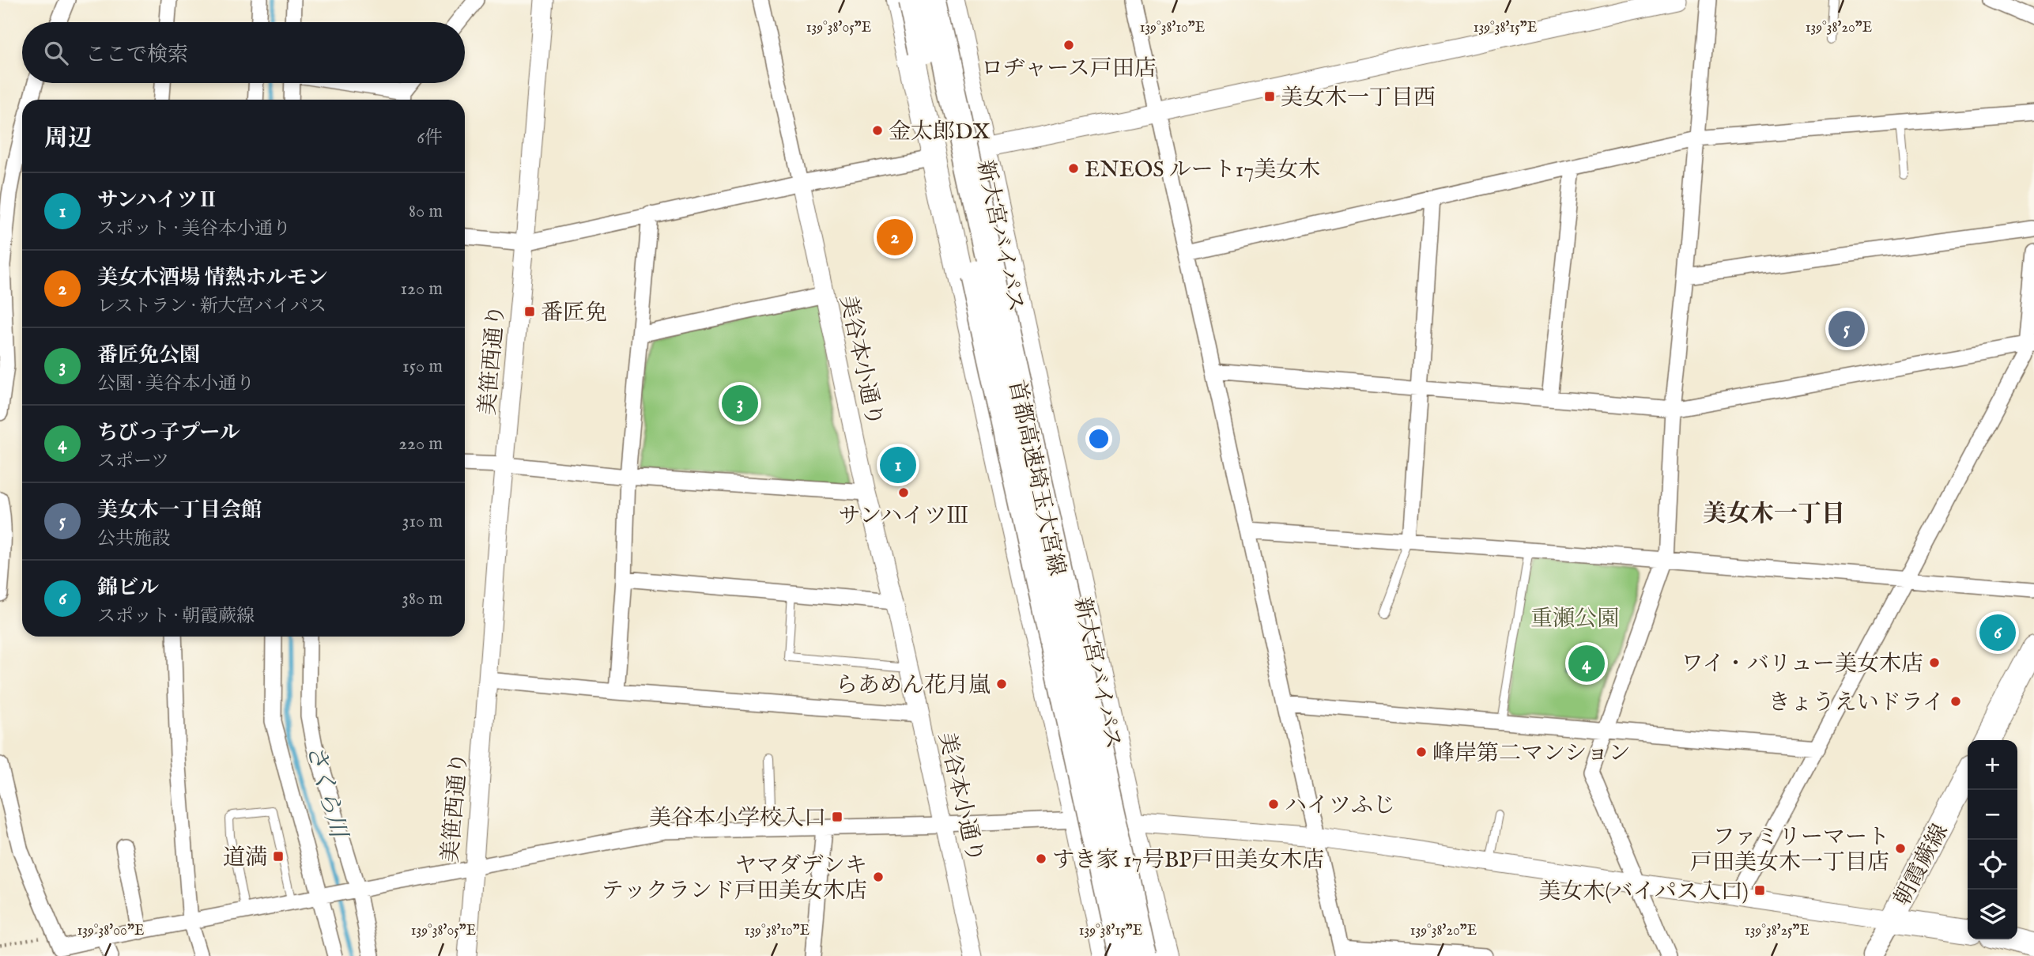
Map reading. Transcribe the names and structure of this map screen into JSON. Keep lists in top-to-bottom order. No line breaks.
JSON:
{"streets":{"highway":["新大宮バイパス","首都高速埼玉大宮線"],"main road":["朝霞蕨線"],"street":["美笹西通り","美谷本小通り"]},"districts":["美女木一丁目"],"water":["さくら川"],"parks":["重瀬公園"],"places":{"other":["ロヂャース戸田店","金太郎DX","ENEOS ルート17美女木","サンハイツⅢ","ワイ・バリュー美女木店","らあめん花月嵐","きょうえいドライ","峰岸第二マンション","ハイツふじ","ファミリーマート 戸田美女木一丁目店","すき家 17号BP戸田美女木店","ヤマダデンキ テックランド戸田美女木店"],"transit":["美女木一丁目西","番匠免","美谷本小学校入口","道満","美女木(バイパス入口)"]},"page":{"search":"ここで検索","heading":["周辺","6件"],"list":[{"mark":"1","name":"サンハイツⅡ","note":"スポット · 美谷本小通り","value":"80 m"},{"mark":"2","name":"美女木酒場 情熱ホルモン","note":"レストラン · 新大宮バイパス","value":"120 m"},{"mark":"3","name":"番匠免公園","note":"公園 · 美谷本小通り","value":"150 m"},{"mark":"4","name":"ちびっ子プール","note":"スポーツ","value":"220 m"},{"mark":"5","name":"美女木一丁目会館","note":"公共施設","value":"310 m"},{"mark":"6","name":"錦ビル","note":"スポット · 朝霞蕨線","value":"380 m"}],"pins":["2","5","3","1","6","4"],"map_buttons":["+","−"]},"coordinates":["139°38'05\"E","139°38'10\"E","139°38'15\"E","139°38'20\"E","139°38'00\"E","139°38'25\"E"]}
